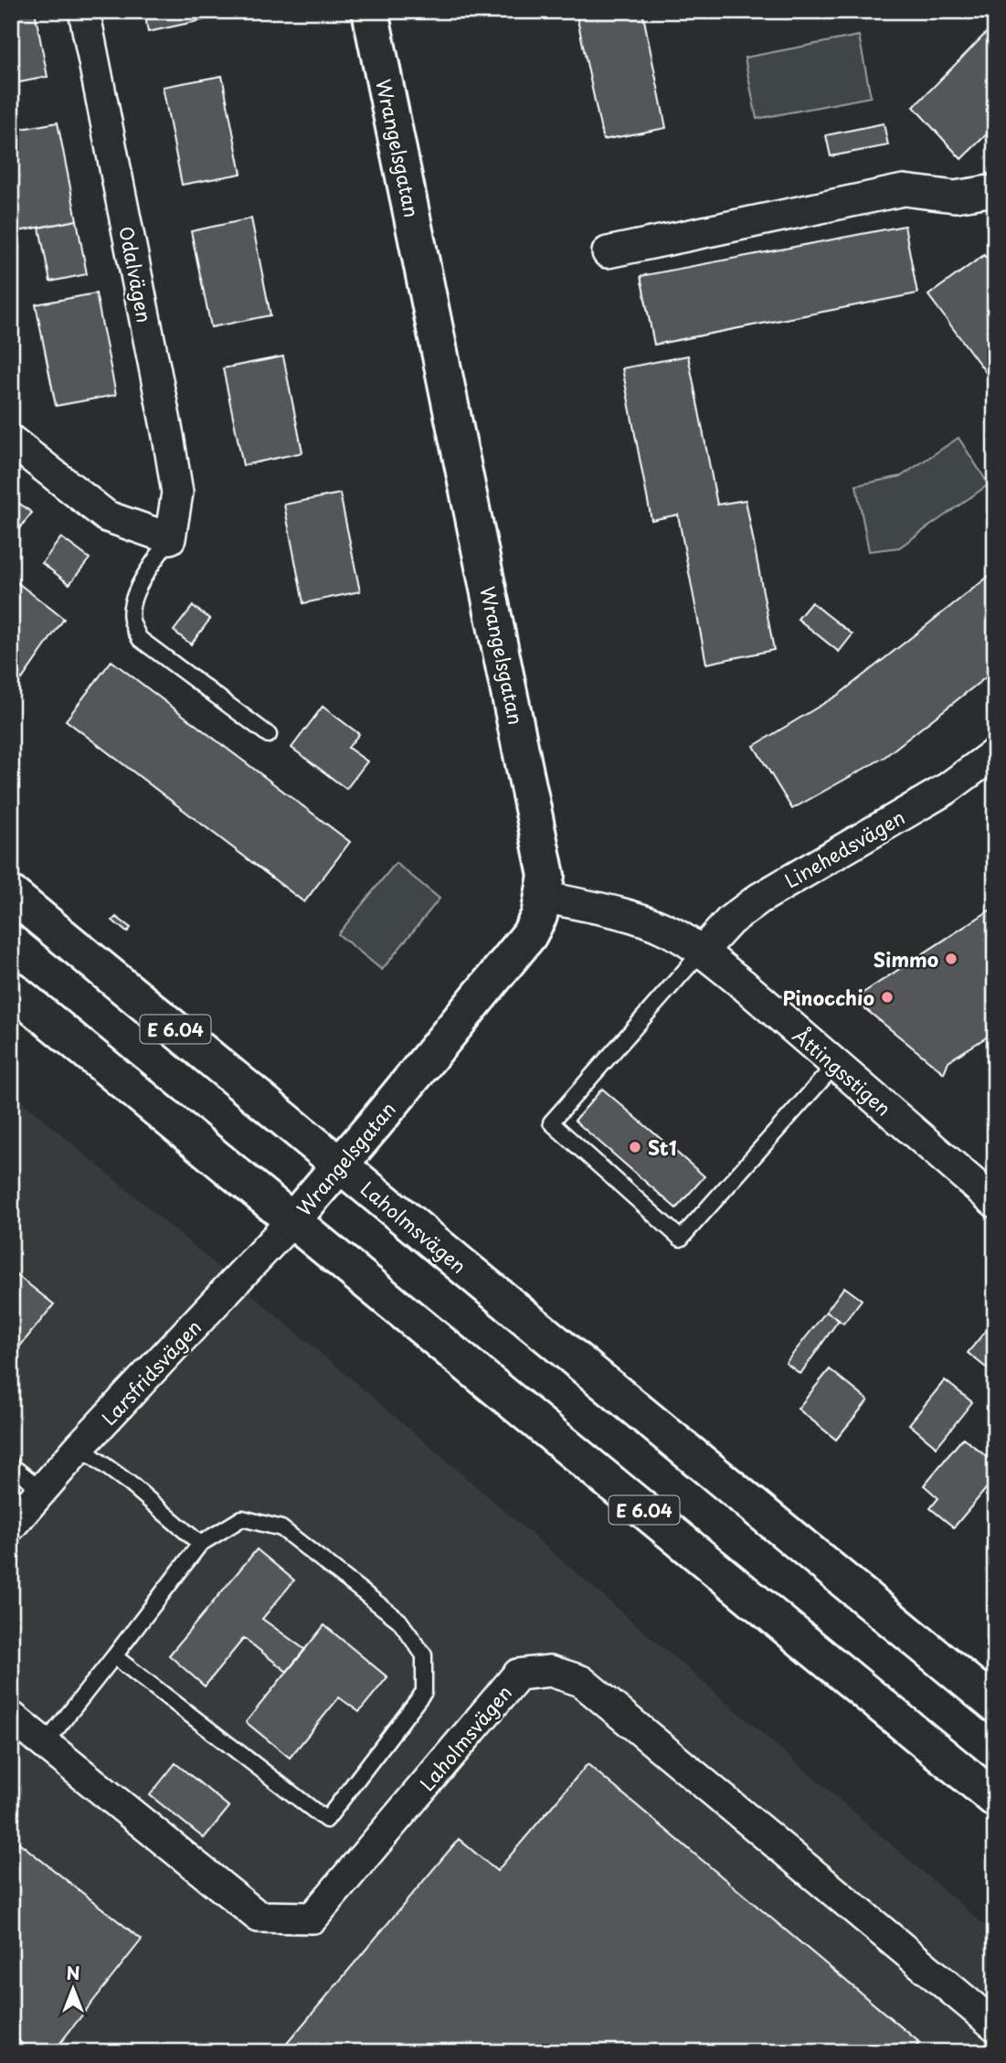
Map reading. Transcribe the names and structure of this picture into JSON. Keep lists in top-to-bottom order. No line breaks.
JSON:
{"streets":{"main road":["Wrangelsgatan","E 6.04","Laholmsvägen"],"street":["Odalvägen","Linehedsvägen","Åttingsstigen","Larsfridsvägen"]},"crossings":[["Wrangelsgatan","E 6.04"],["Wrangelsgatan","Åttingsstigen"],["Wrangelsgatan","Laholmsvägen"],["Wrangelsgatan","Larsfridsvägen"],["Linehedsvägen","Åttingsstigen"],["E 6.04","Larsfridsvägen"]],"places":["Simmo","Pinocchio","St1"],"north":"top"}
